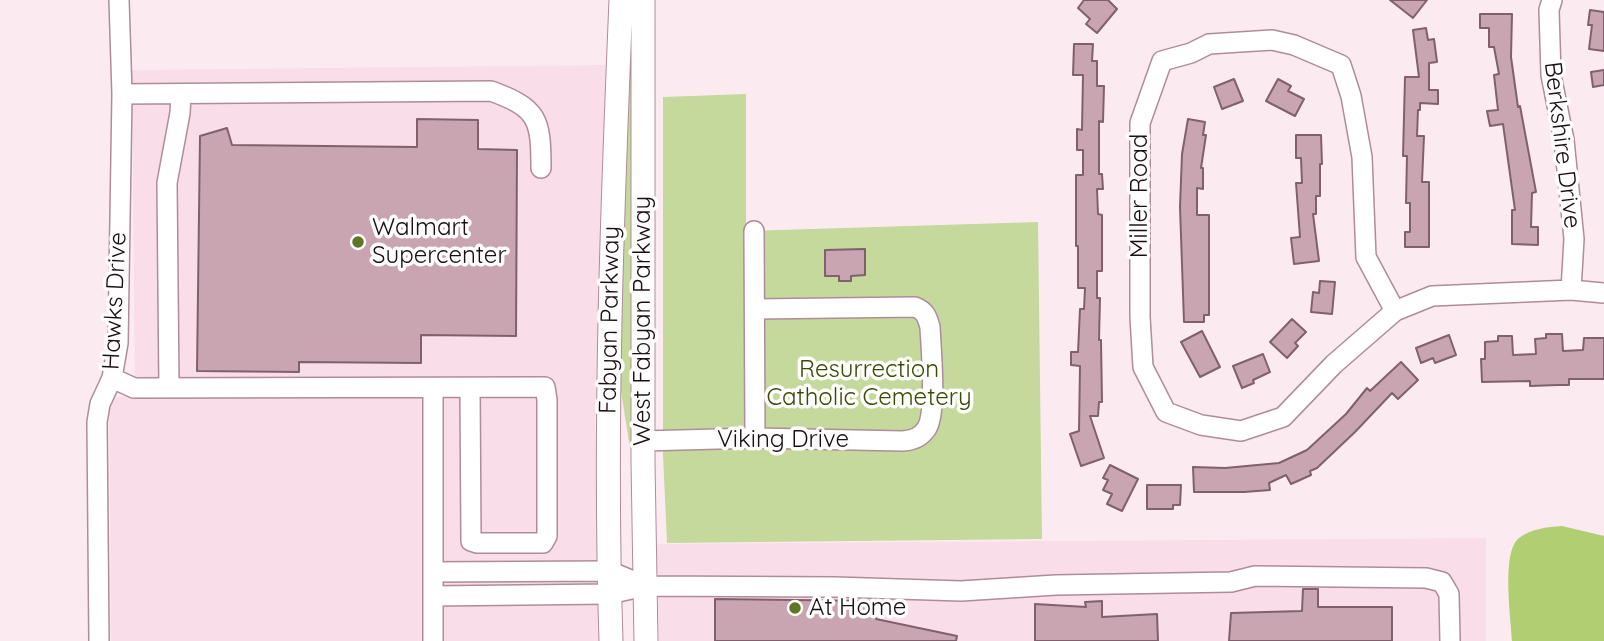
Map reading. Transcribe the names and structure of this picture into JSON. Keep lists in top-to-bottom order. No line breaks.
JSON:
{"streets":{"main road":["Fabyan Parkway","West Fabyan Parkway"],"street":["Berkshire Drive","Miller Road","Hawks Drive","Viking Drive"]},"crossings":[["Berkshire Drive","Miller Road"],["West Fabyan Parkway","Viking Drive"]],"parks":["Resurrection Catholic Cemetery"],"places":["Walmart Supercenter","At Home"]}
